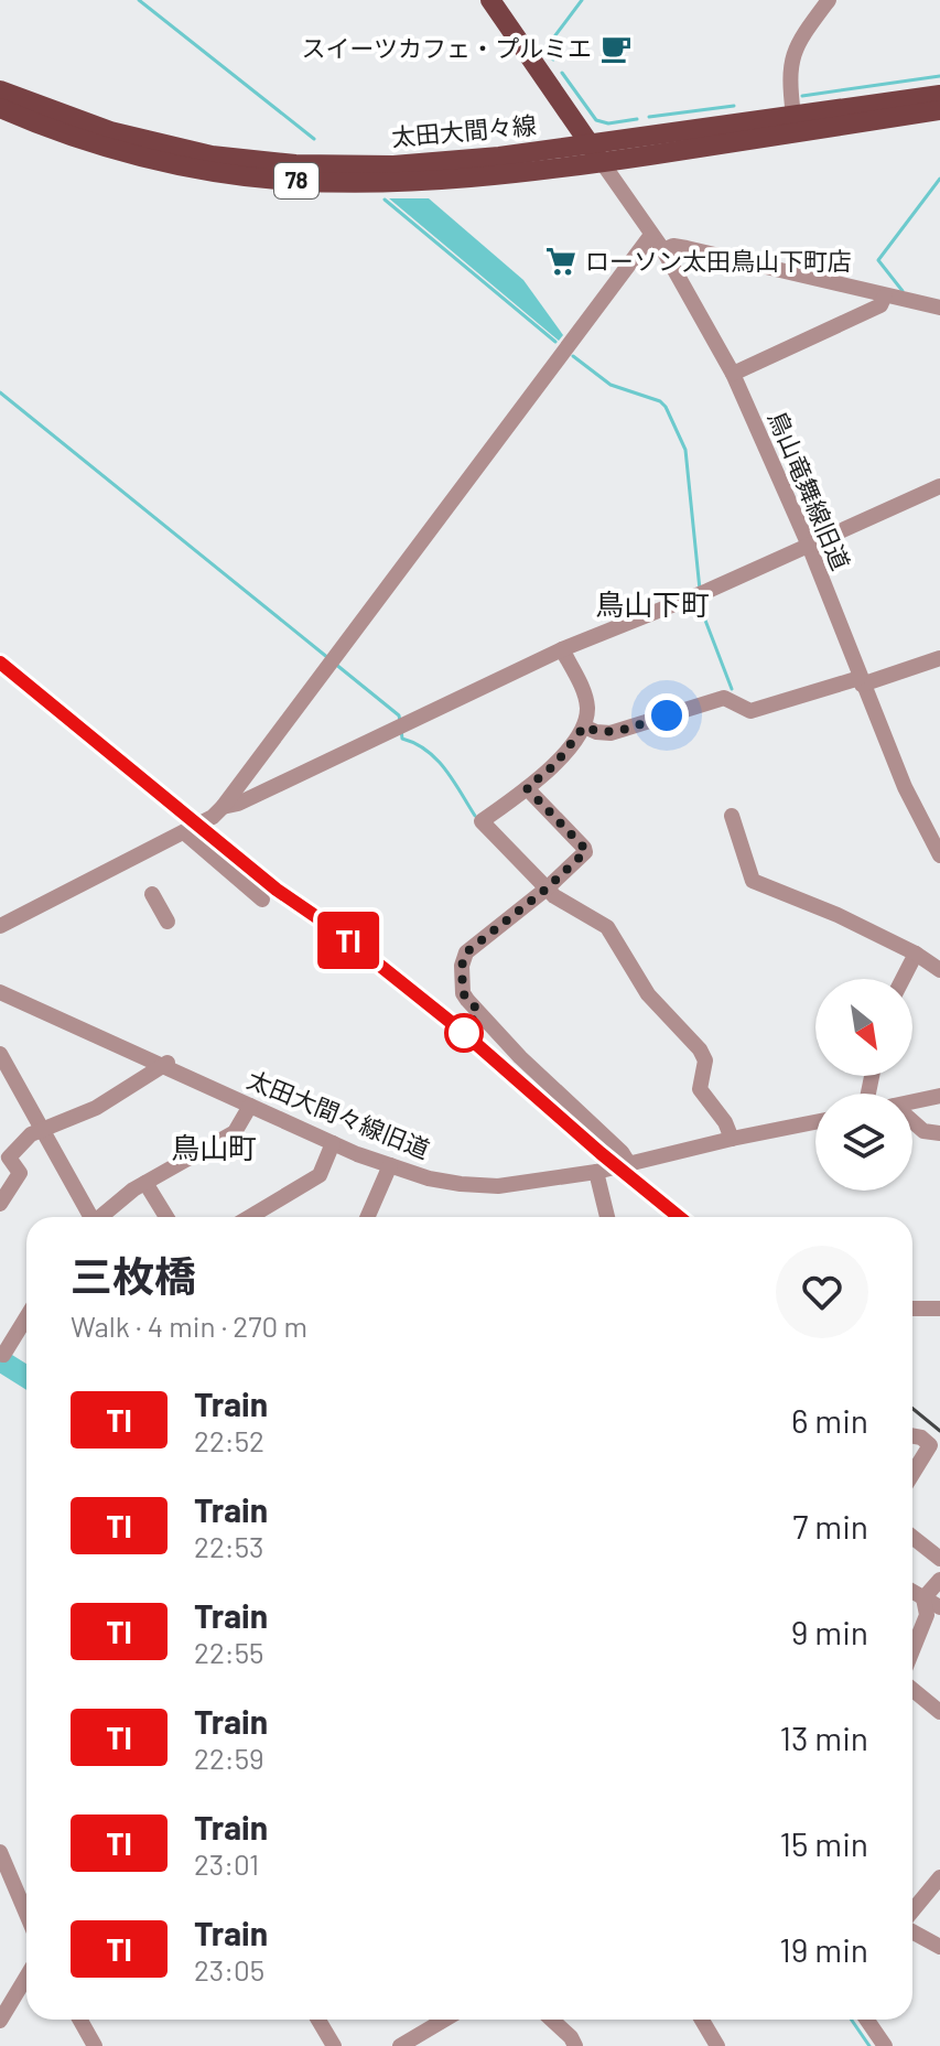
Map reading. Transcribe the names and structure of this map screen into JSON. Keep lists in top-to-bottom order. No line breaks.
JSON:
{"streets":{"main road":["太田大間々線","78"],"street":["鳥山竜舞線旧道","太田大間々線旧道"]},"crossings":[["太田大間々線","鳥山竜舞線旧道"]],"districts":["鳥山下町","鳥山町"],"places":{"cafe":["スイーツカフェ・プルミエ"],"supermarket":["ローソン太田鳥山下町店"]},"north":"bottom right","page":{"on_map":"TI","heading":["三枚橋","Walk · 4 min · 270 m"],"list":[{"mark":"TI","name":"Train","note":"22:52","value":"6 min"},{"mark":"TI","name":"Train","note":"22:53","value":"7 min"},{"mark":"TI","name":"Train","note":"22:55","value":"9 min"},{"mark":"TI","name":"Train","note":"22:59","value":"13 min"},{"mark":"TI","name":"Train","note":"23:01","value":"15 min"},{"mark":"TI","name":"Train","note":"23:05","value":"19 min"}]}}
